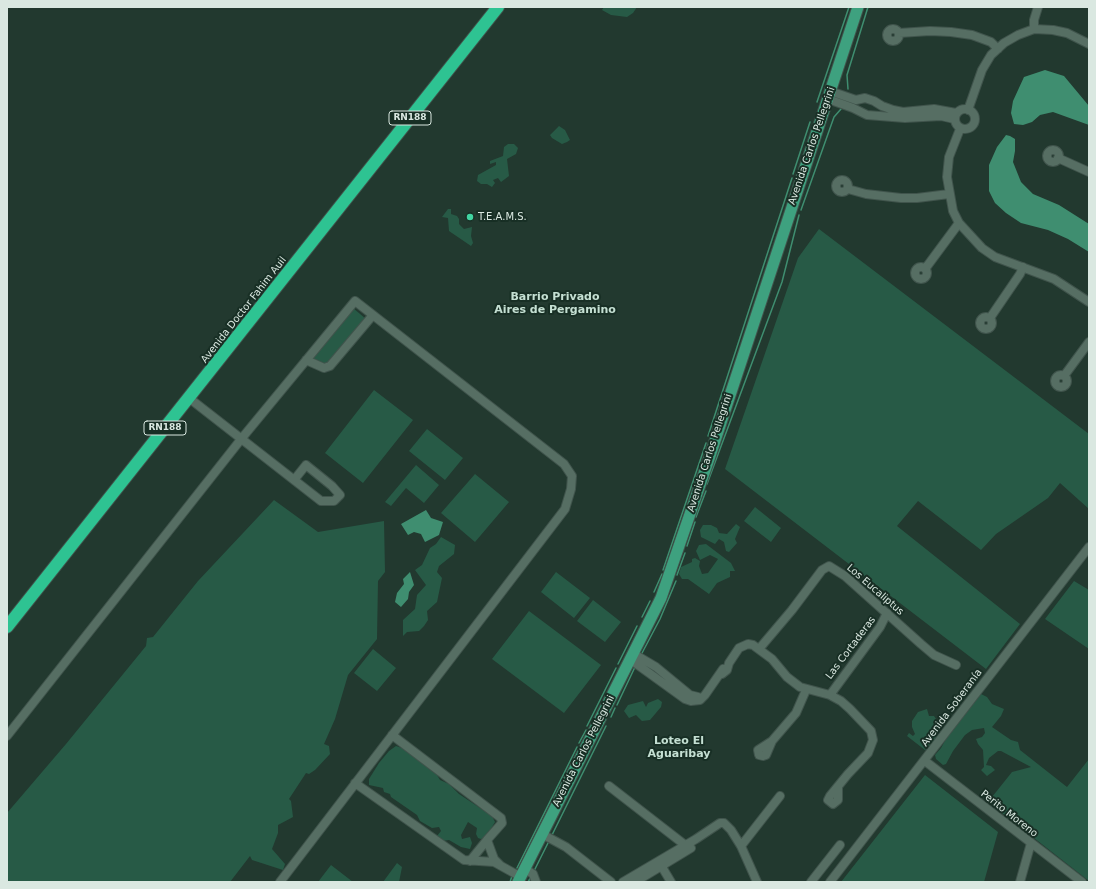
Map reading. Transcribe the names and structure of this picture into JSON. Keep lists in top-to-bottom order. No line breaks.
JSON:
{"streets":{"highway":["RN188","Avenida Doctor Fahim Auil"],"main road":["Avenida Carlos Pellegrini"],"street":["Los Eucaliptus","Las Cortaderas","Avenida Soberanía","Perito Moreno"]},"crossings":[["Los Eucaliptus","Las Cortaderas"],["Avenida Soberanía","Perito Moreno"]],"districts":["Barrio Privado Aires de Pergamino","Loteo El Aguaribay"],"places":["T.E.A.M.S."]}
